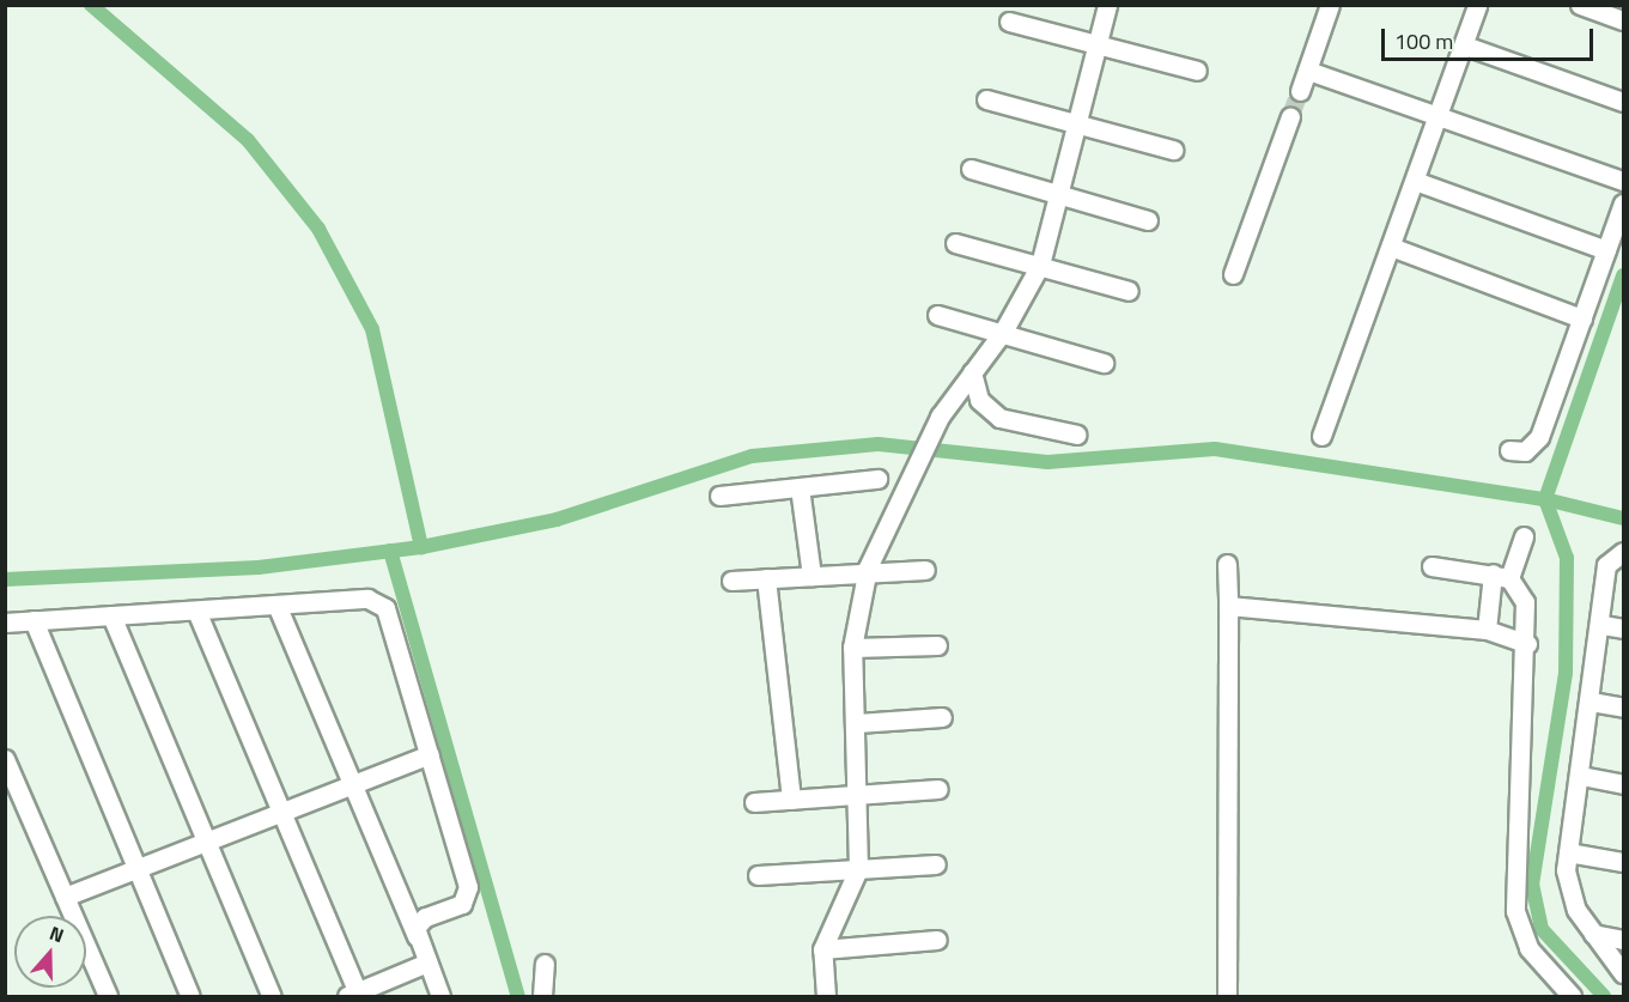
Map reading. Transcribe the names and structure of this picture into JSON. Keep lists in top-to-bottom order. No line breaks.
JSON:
{"scale_bar":"100 m","north":"top"}
